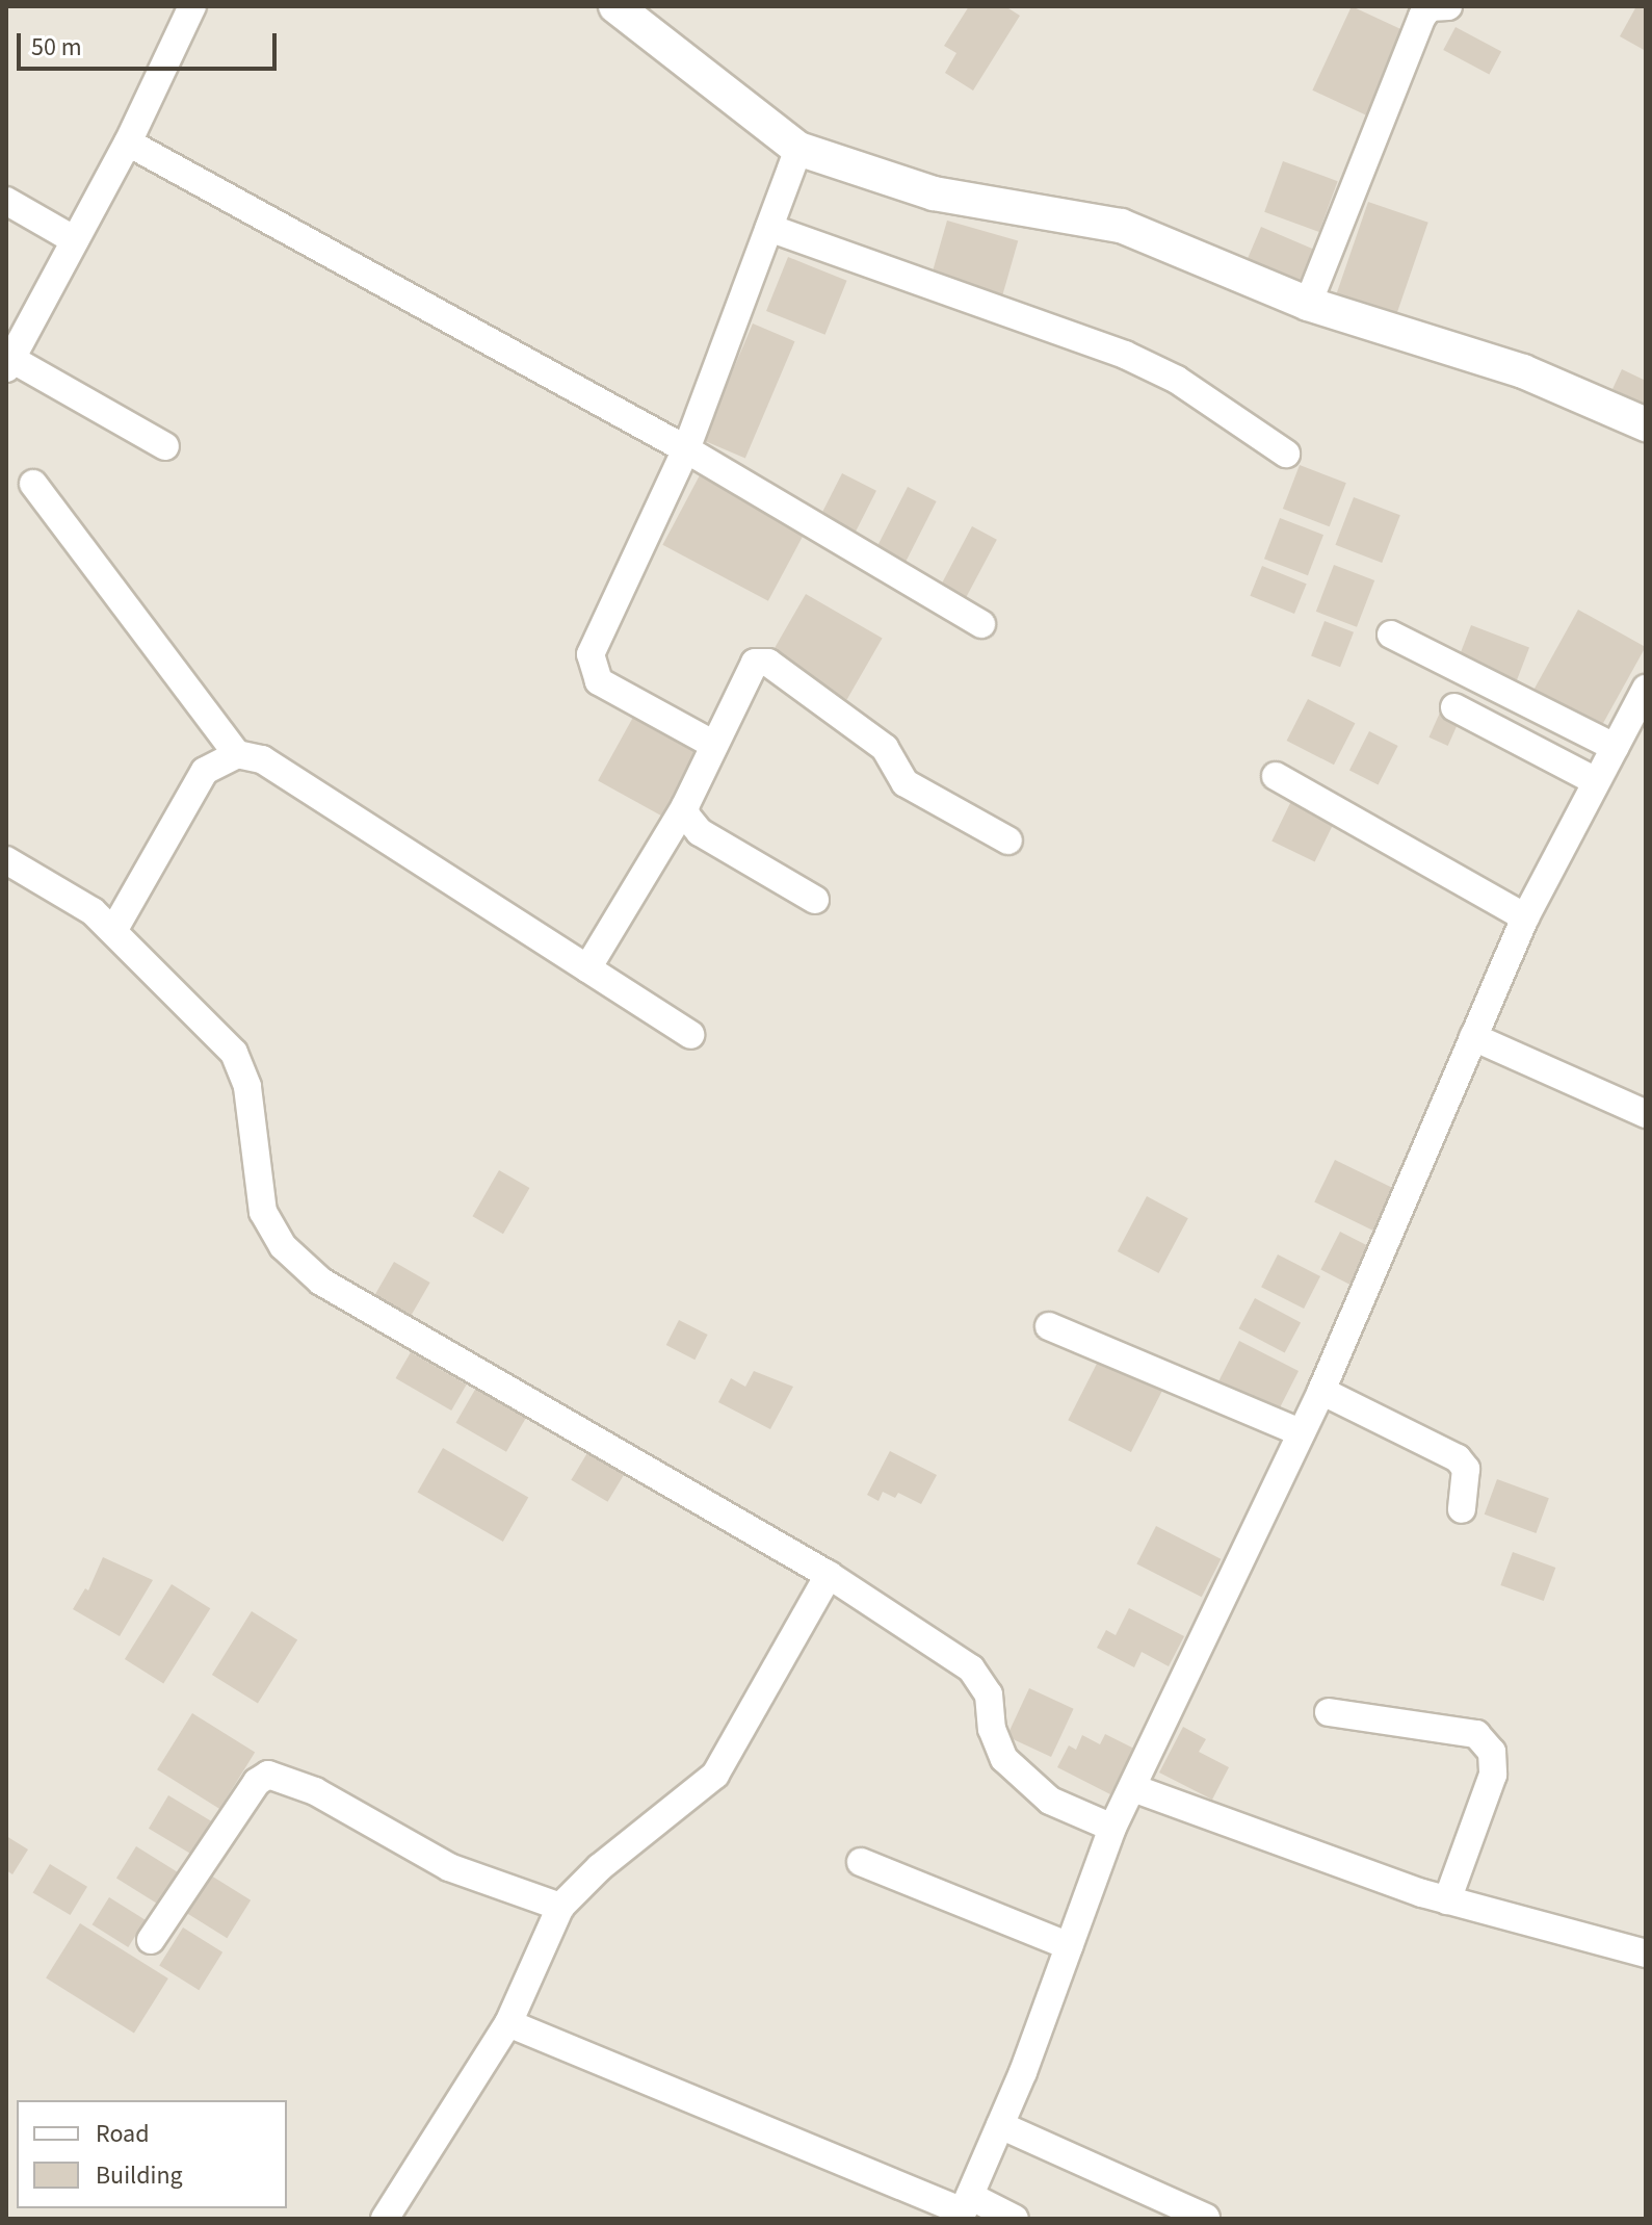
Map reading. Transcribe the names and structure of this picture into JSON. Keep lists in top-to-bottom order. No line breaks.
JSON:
{"legend":["Road","Building"],"scale_bar":"50 m"}
